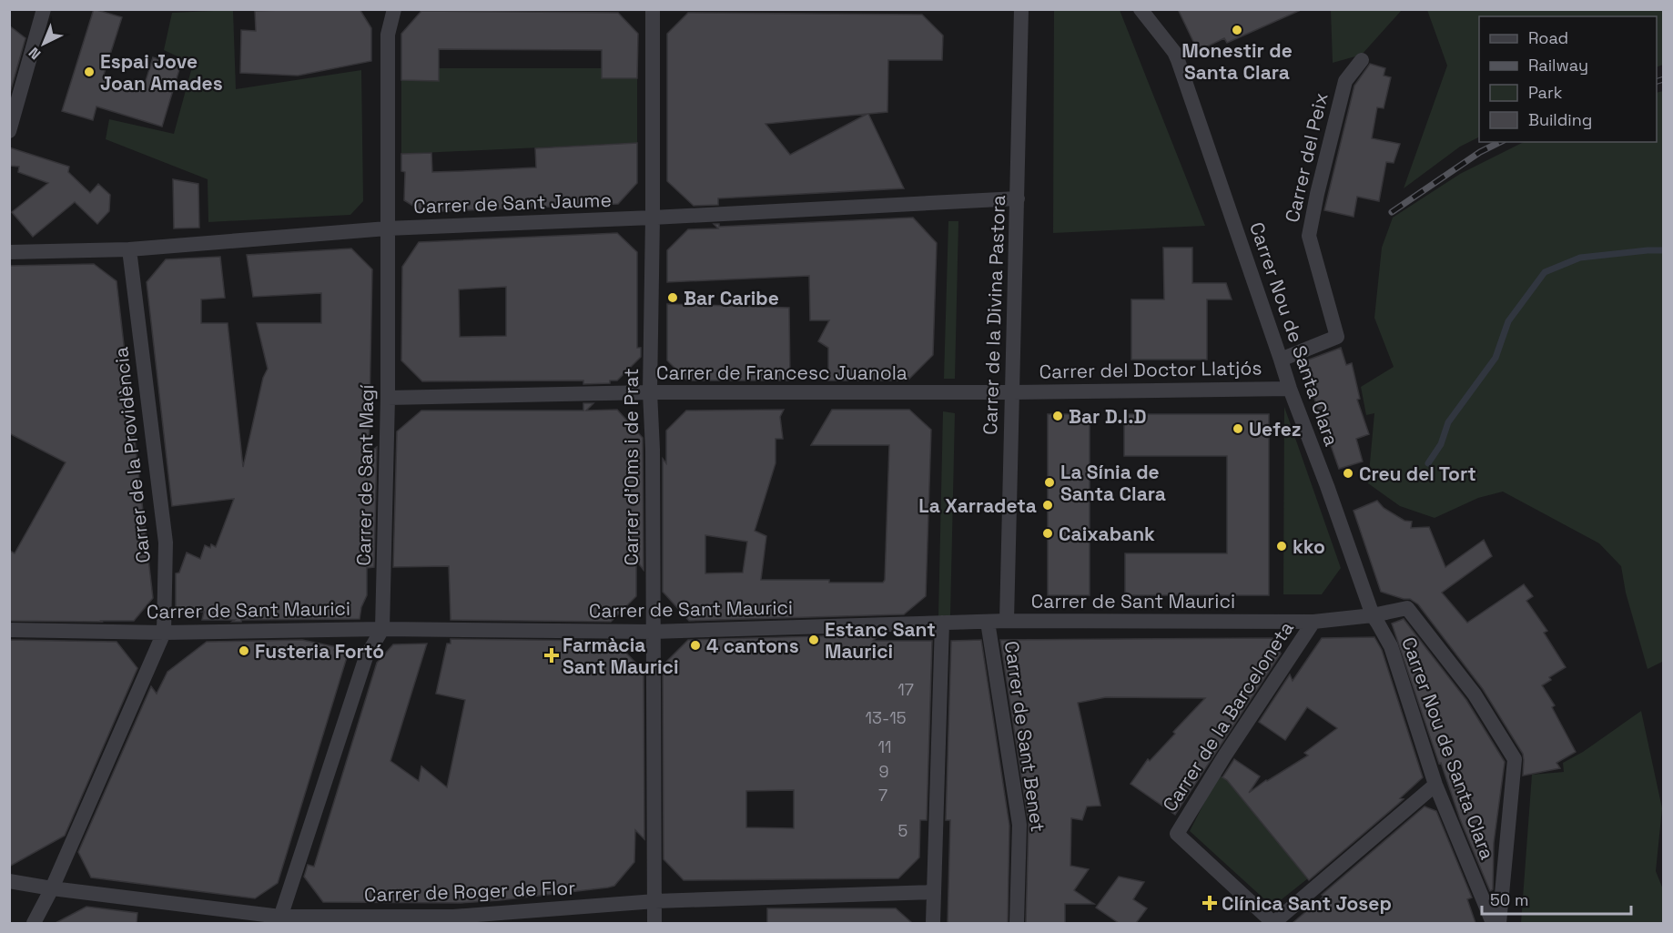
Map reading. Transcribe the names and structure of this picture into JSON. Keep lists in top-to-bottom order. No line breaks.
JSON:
{"streets":{"street":["Carrer del Peix","Carrer de Sant Jaume","Carrer de la Divina Pastora","Carrer Nou de Santa Clara","Carrer del Doctor Llatjós","Carrer de Francesc Juanola","Carrer de la Providència","Carrer d'Oms i de Prat","Carrer de Sant Magí","Carrer de Sant Maurici","Carrer de la Barceloneta","Carrer de Sant Benet","Carrer de Roger de Flor"]},"crossings":[["Carrer del Peix","Carrer Nou de Santa Clara"],["Carrer de Sant Jaume","Carrer de la Divina Pastora"],["Carrer de Sant Jaume","Carrer de la Providència"],["Carrer de Sant Jaume","Carrer d'Oms i de Prat"],["Carrer de Sant Jaume","Carrer de Sant Magí"],["Carrer de la Divina Pastora","Carrer del Doctor Llatjós"],["Carrer de la Divina Pastora","Carrer de Francesc Juanola"],["Carrer de la Divina Pastora","Carrer de Sant Maurici"],["Carrer Nou de Santa Clara","Carrer del Doctor Llatjós"],["Carrer Nou de Santa Clara","Carrer de Sant Maurici"],["Carrer del Doctor Llatjós","Carrer de Francesc Juanola"],["Carrer de Francesc Juanola","Carrer d'Oms i de Prat"],["Carrer de Francesc Juanola","Carrer de Sant Magí"],["Carrer de la Providència","Carrer de Sant Maurici"],["Carrer de la Providència","Carrer de Roger de Flor"],["Carrer d'Oms i de Prat","Carrer de Sant Maurici"],["Carrer d'Oms i de Prat","Carrer de Roger de Flor"],["Carrer de Sant Magí","Carrer de Sant Maurici"],["Carrer de Sant Magí","Carrer de Roger de Flor"],["Carrer de Sant Maurici","Carrer de la Barceloneta"],["Carrer de Sant Maurici","Carrer de Sant Benet"]],"places":{"other":["Monestir de Santa Clara","Espai Jove Joan Amades","Bar Caribe","Bar D.I.D","Uefez","Creu del Tort","La Sínia de Santa Clara","La Xarradeta","Caixabank","kko","Estanc Sant Maurici","4 cantons","Fusteria Fortó"],"health":["Farmàcia Sant Maurici","Clínica Sant Josep"]},"house_numbers":["17","13-15","11","9","7","5"],"legend":["Road","Railway","Park","Building"],"scale_bar":"50 m","north":"bottom left"}
